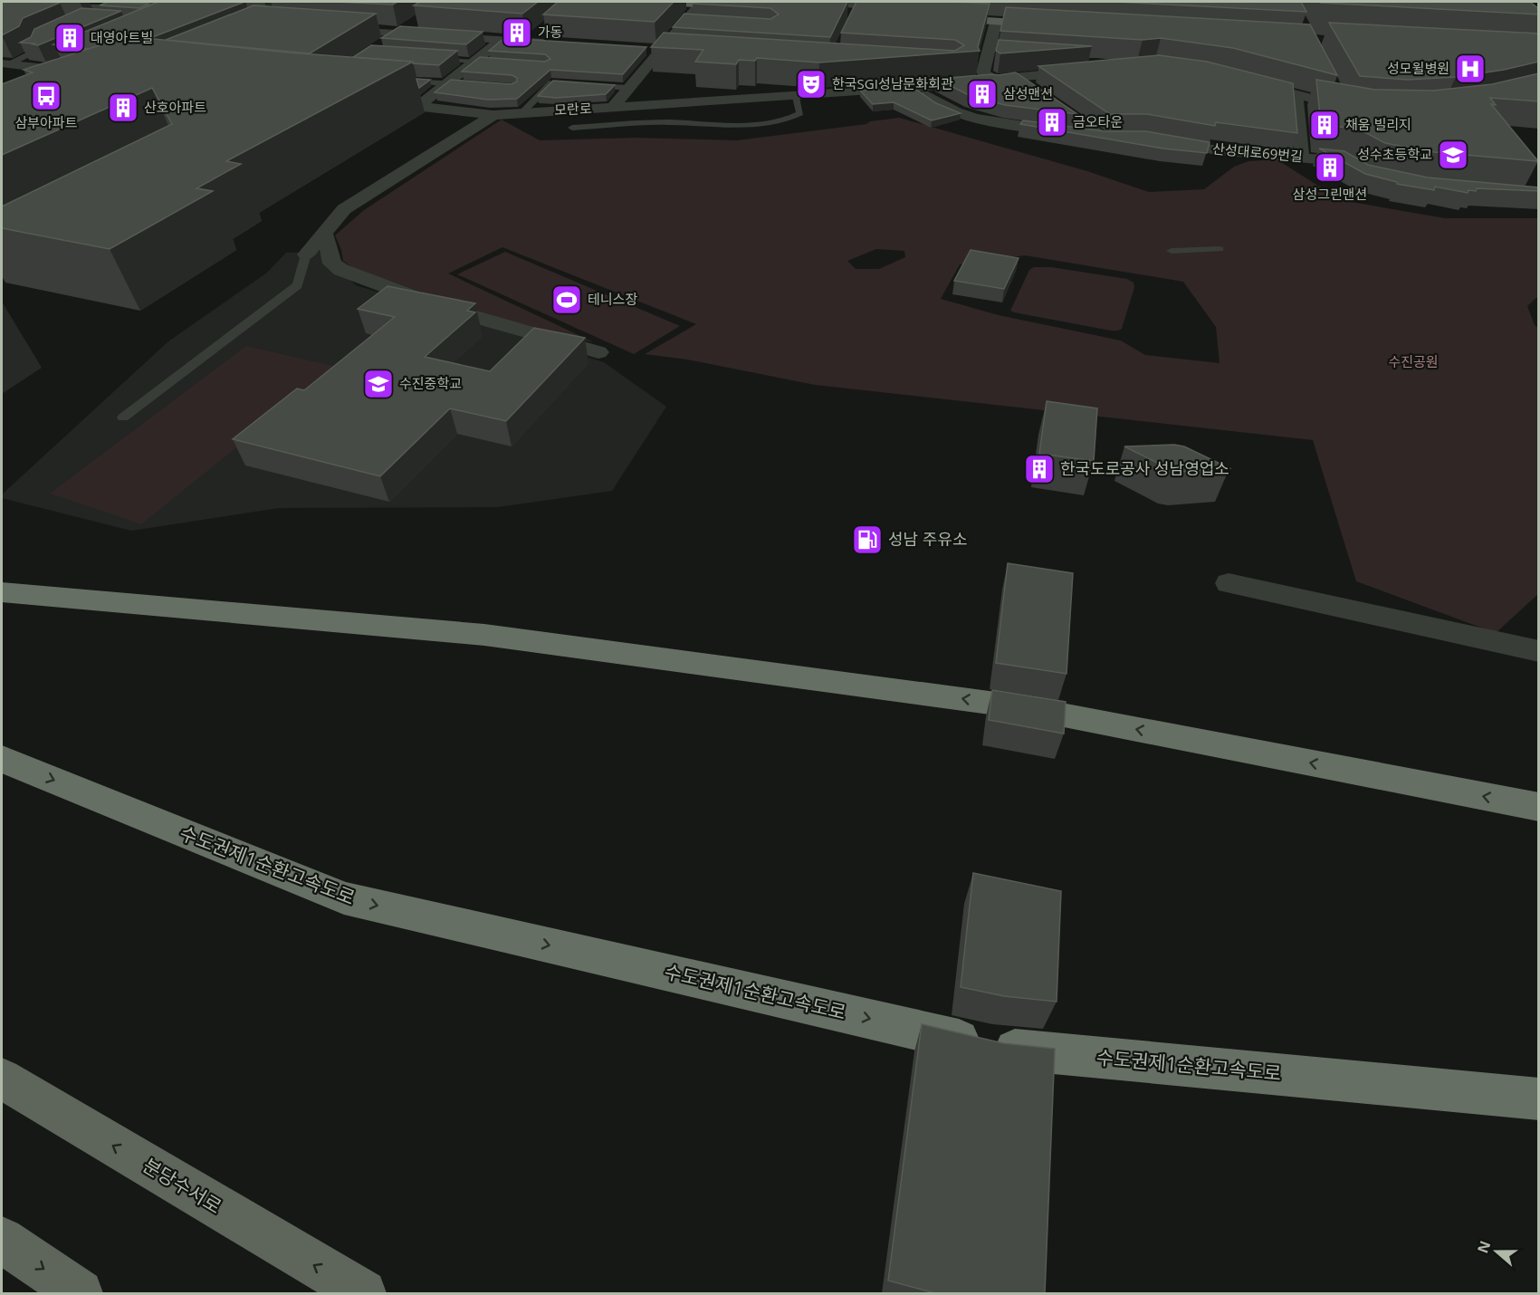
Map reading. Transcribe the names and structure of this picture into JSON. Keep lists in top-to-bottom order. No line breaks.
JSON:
{"streets":{"highway":["수도권제1순환고속도로","분당수서로"],"street":["모란로","산성대로69번길"]},"one_way":["수도권제1순환고속도로","분당수서로"],"parks":["수진공원"],"places":{"building":["가동","대영아트빌","삼성맨션","산호아파트","금오타운","채움 빌리지","삼성그린맨션","한국도로공사 성남영업소"],"hospital":["성모윌병원"],"theatre":["한국SGI성남문화회관"],"bus stop":["삼부아파트"],"school or university":["성수초등학교","수진중학교"],"sports":["테니스장"],"fuel station":["성남 주유소"]},"north":"left"}
